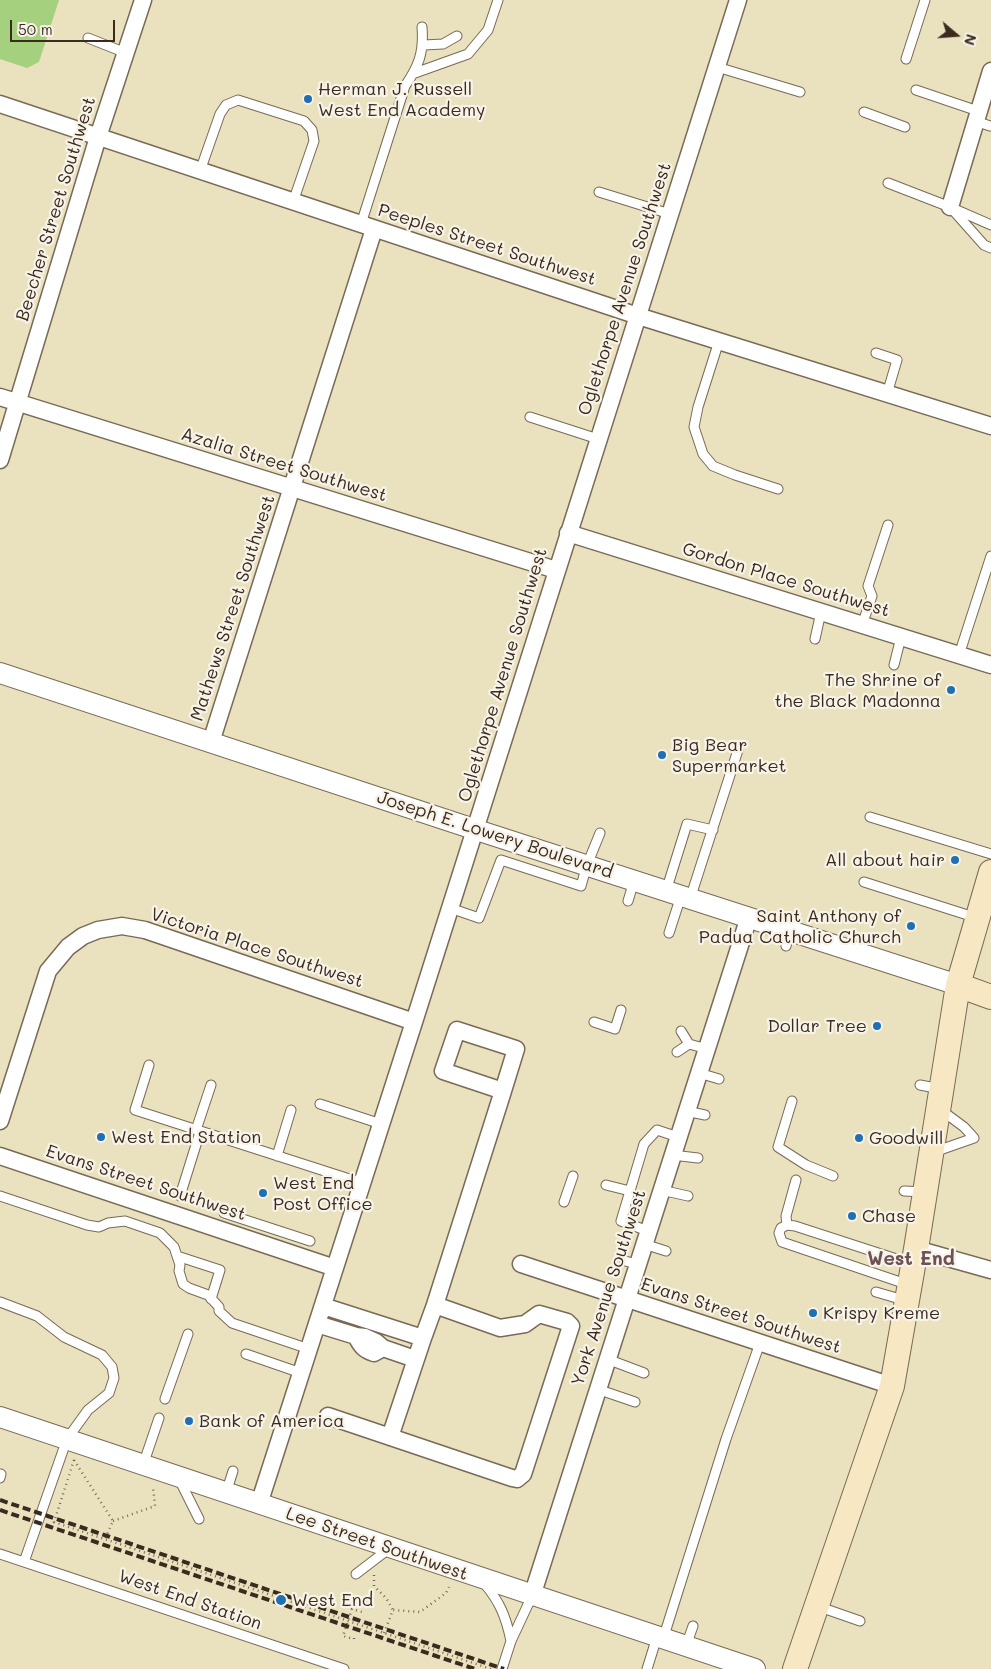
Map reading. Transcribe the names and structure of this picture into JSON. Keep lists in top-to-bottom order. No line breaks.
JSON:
{"streets":{"main road":["Joseph E. Lowery Boulevard"],"street":["Beecher Street Southwest","Peeples Street Southwest","Oglethorpe Avenue Southwest","Azalia Street Southwest","Gordon Place Southwest","Mathews Street Southwest","Victoria Place Southwest","Evans Street Southwest","York Avenue Southwest","Lee Street Southwest"],"lane":["West End Station"]},"crossings":[["Beecher Street Southwest","Peeples Street Southwest"],["Beecher Street Southwest","Azalia Street Southwest"],["Peeples Street Southwest","Oglethorpe Avenue Southwest"],["Peeples Street Southwest","Mathews Street Southwest"],["Oglethorpe Avenue Southwest","Azalia Street Southwest"],["Oglethorpe Avenue Southwest","Gordon Place Southwest"],["Oglethorpe Avenue Southwest","Joseph E. Lowery Boulevard"],["Oglethorpe Avenue Southwest","Victoria Place Southwest"],["Oglethorpe Avenue Southwest","Evans Street Southwest"],["Oglethorpe Avenue Southwest","Lee Street Southwest"],["Azalia Street Southwest","Mathews Street Southwest"],["Mathews Street Southwest","Joseph E. Lowery Boulevard"],["Joseph E. Lowery Boulevard","York Avenue Southwest"],["Evans Street Southwest","York Avenue Southwest"],["York Avenue Southwest","Lee Street Southwest"]],"districts":["West End"],"places":["Herman J. Russell West End Academy","The Shrine of the Black Madonna","Big Bear Supermarket","All about hair","Saint Anthony of Padua Catholic Church","Dollar Tree","West End Station","Goodwill","West End Post Office","Chase","Krispy Kreme","Bank of America","West End"],"scale_bar":"50 m","north":"right"}
